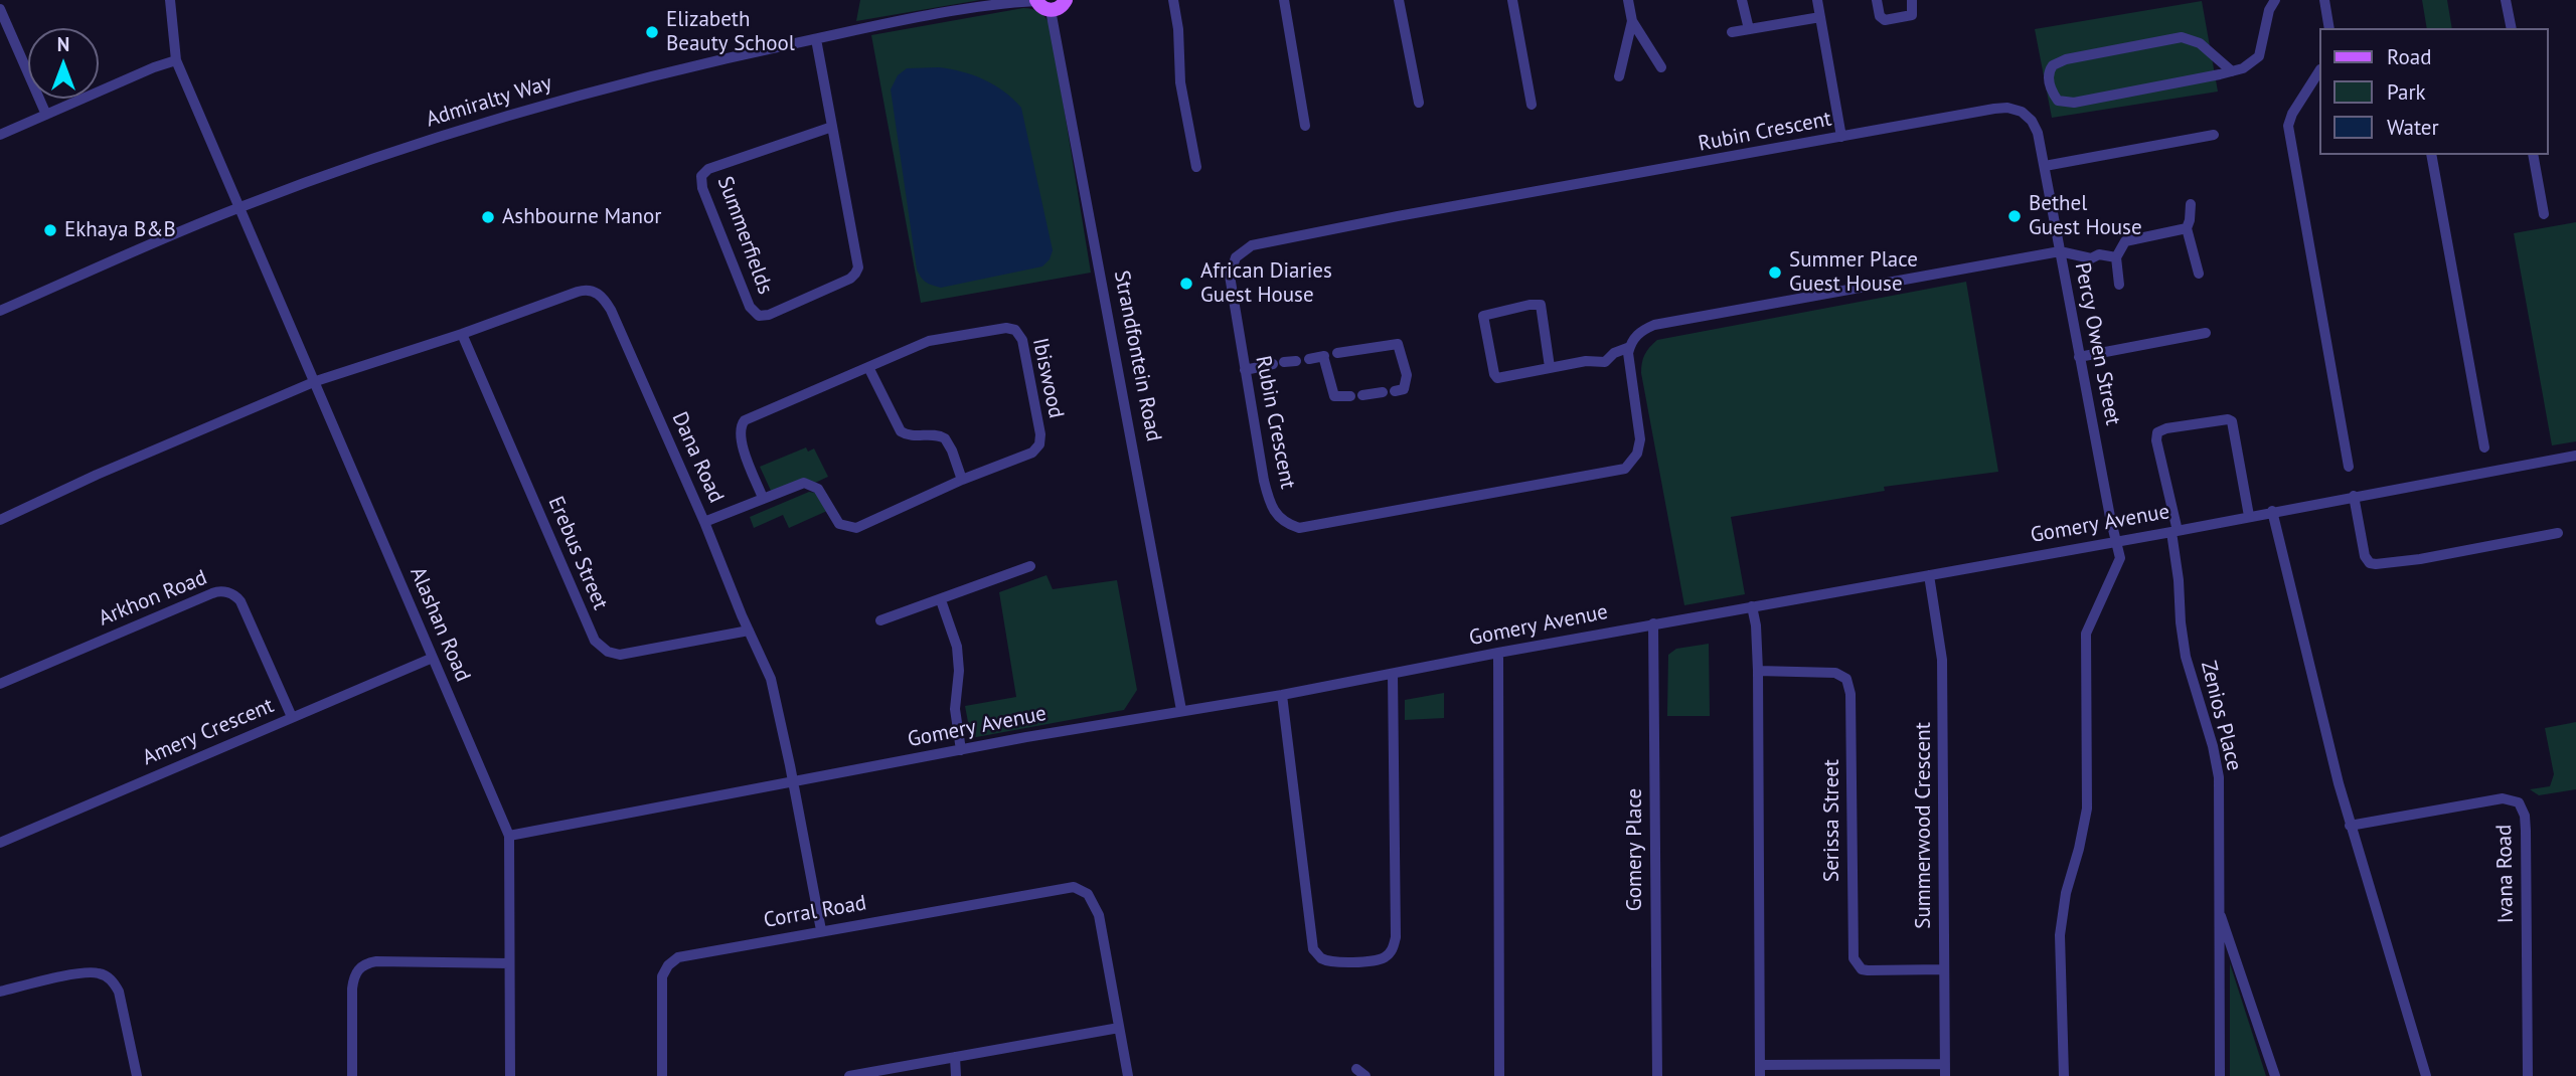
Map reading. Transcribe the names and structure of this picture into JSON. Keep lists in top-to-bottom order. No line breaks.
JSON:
{"streets":{"street":["Admiralty Way","Rubin Crescent","Summerfields","Percy Owen Street","Strandfontein Road","Ibiswood","Dana Road","Gomery Avenue","Erebus Street","Arkhon Road","Alashan Road","Zenios Place","Amery Crescent","Serissa Street","Summerwood Crescent","Gomery Place","Ivana Road","Corral Road"]},"crossings":[["Admiralty Way","Summerfields"],["Admiralty Way","Alashan Road"],["Rubin Crescent","Percy Owen Street"],["Percy Owen Street","Gomery Avenue"],["Strandfontein Road","Gomery Avenue"],["Ibiswood","Dana Road"],["Dana Road","Gomery Avenue"],["Dana Road","Erebus Street"],["Dana Road","Alashan Road"],["Dana Road","Corral Road"],["Gomery Avenue","Alashan Road"],["Gomery Avenue","Zenios Place"],["Gomery Avenue","Summerwood Crescent"],["Gomery Avenue","Gomery Place"],["Arkhon Road","Amery Crescent"],["Alashan Road","Amery Crescent"],["Serissa Street","Summerwood Crescent"]],"places":["Elizabeth Beauty School","Bethel Guest House","Ashbourne Manor","Ekhaya B&B","Summer Place Guest House","African Diaries Guest House"],"legend":["Road","Park","Water"],"north":"top"}
